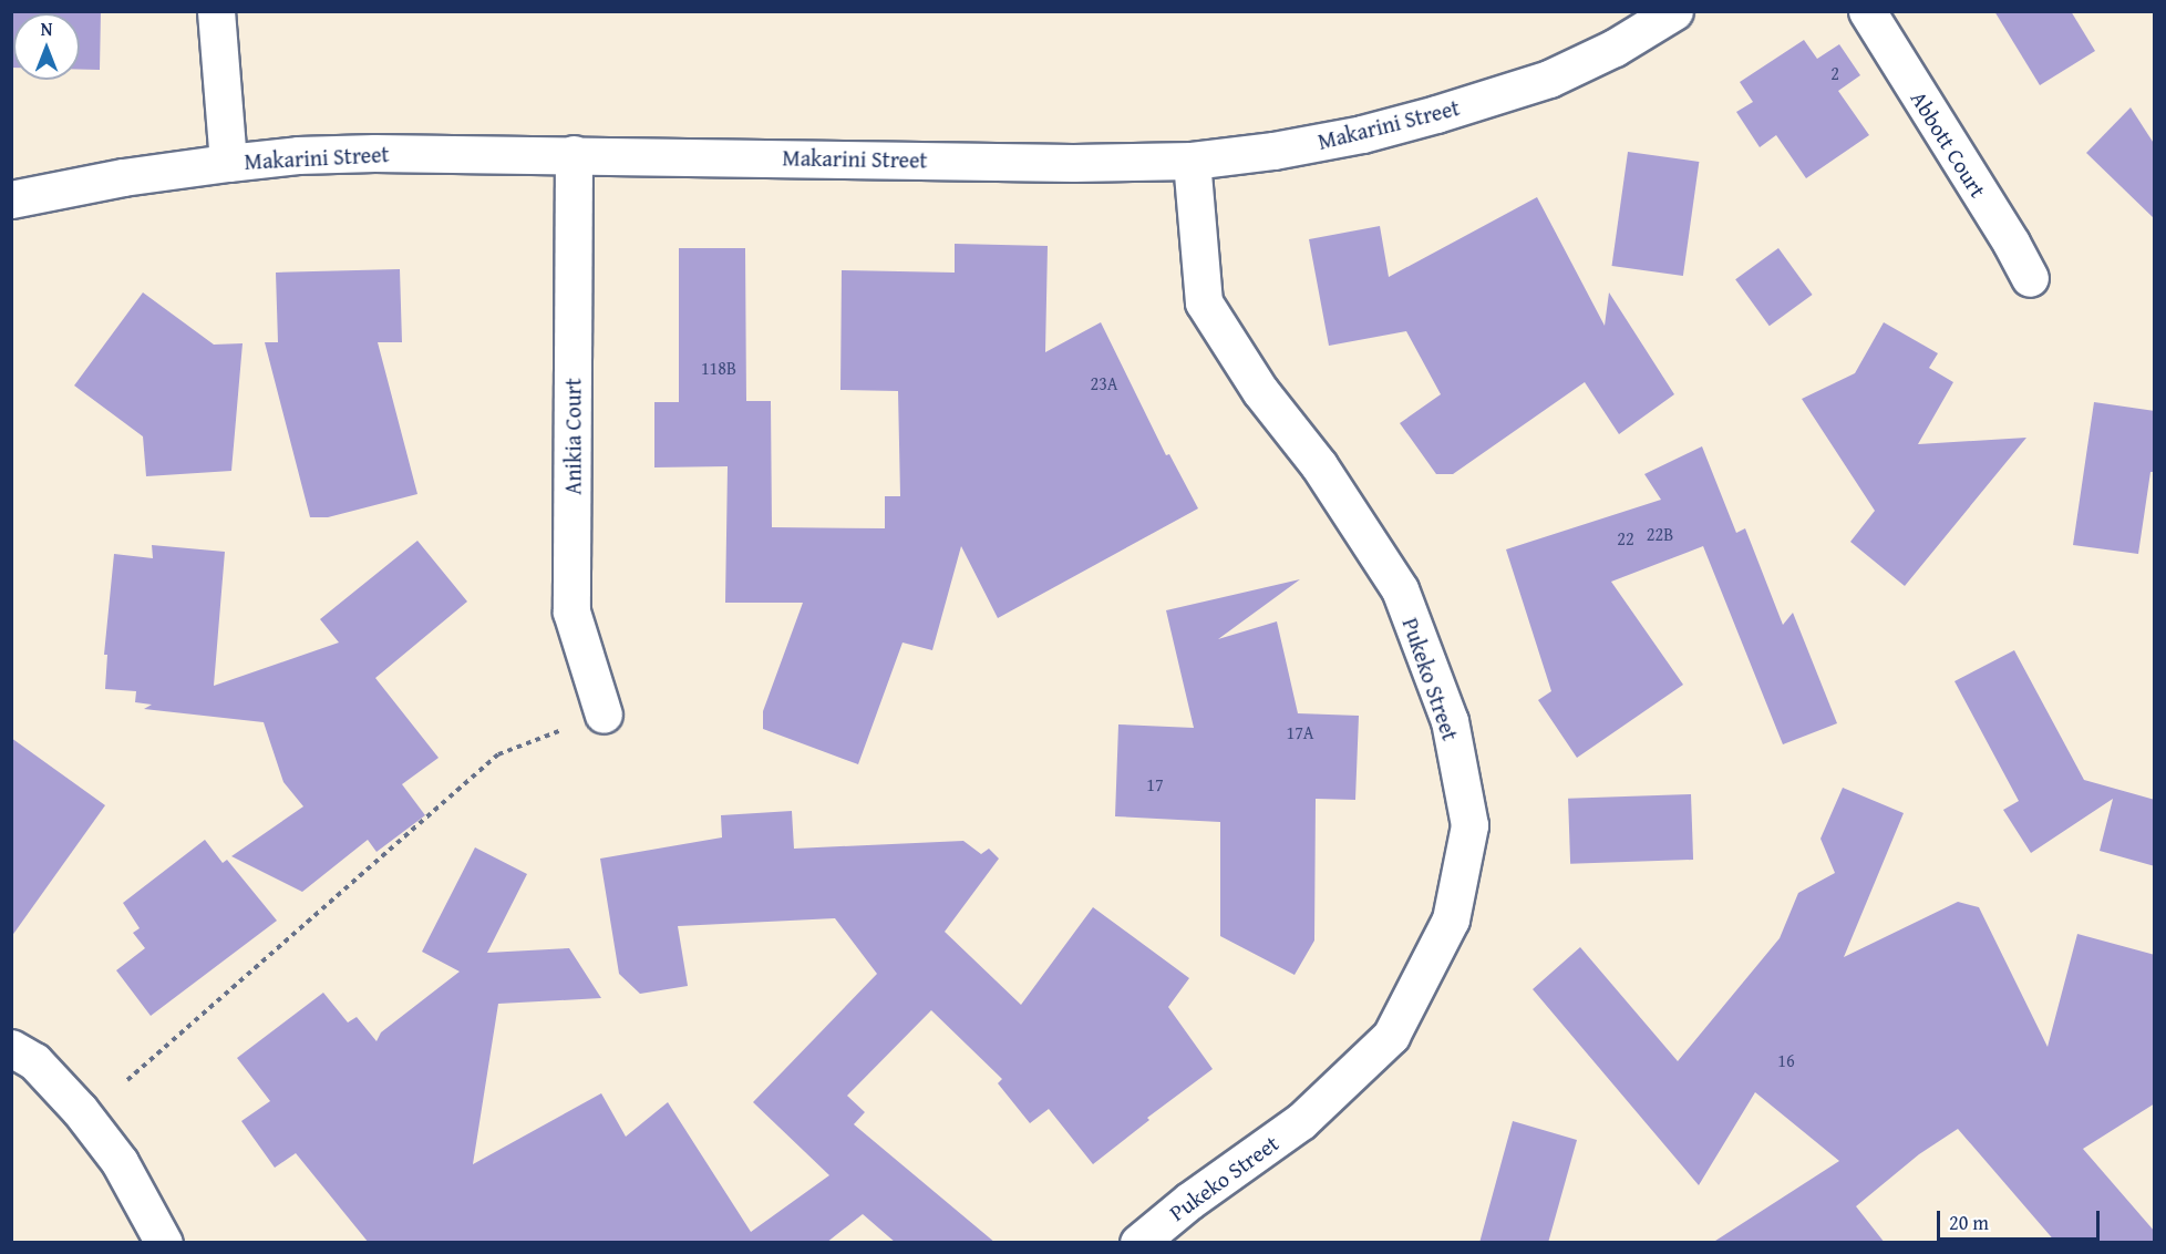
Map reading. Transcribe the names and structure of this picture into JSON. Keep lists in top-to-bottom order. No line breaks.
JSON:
{"streets":{"street":["Makarini Street","Abbott Court","Anikia Court","Pukeko Street"]},"crossings":[["Makarini Street","Anikia Court"],["Makarini Street","Pukeko Street"]],"house_numbers":["2","118B","23A","22B","22","17A","17","16"],"scale_bar":"20 m","north":"top"}
